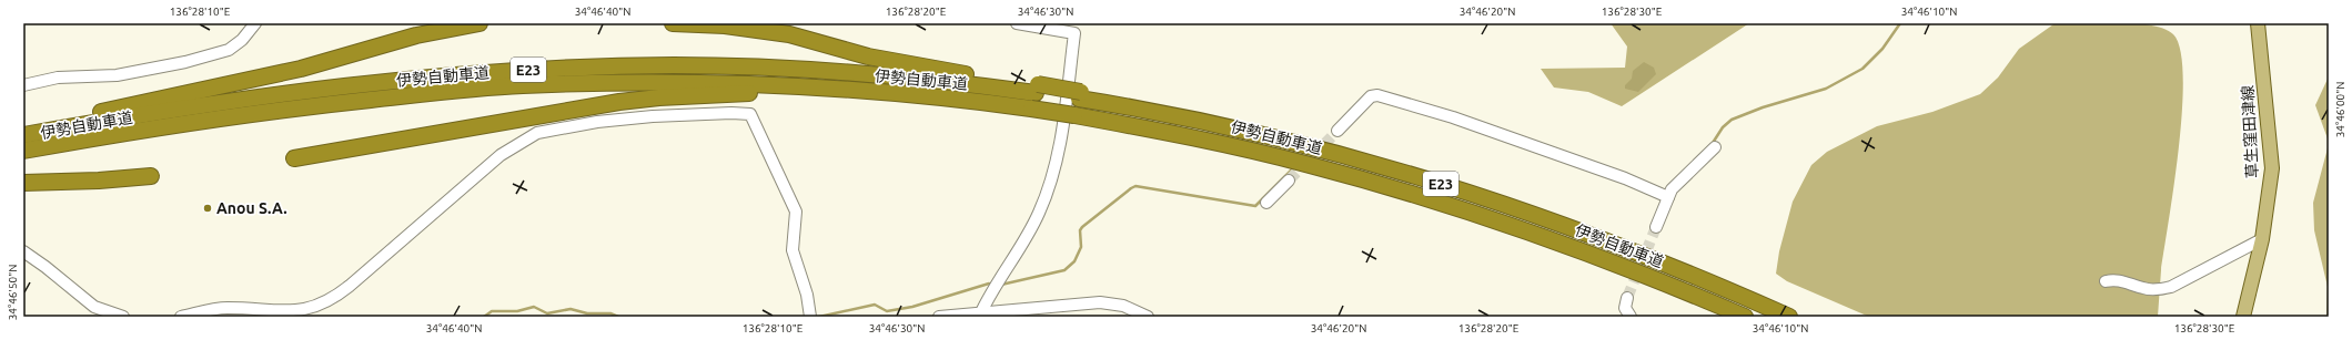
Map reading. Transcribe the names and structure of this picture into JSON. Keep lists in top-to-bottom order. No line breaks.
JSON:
{"streets":{"highway":["E23","伊勢自動車道"],"main road":["草生窪田津線"]},"places":["Anou S.A."],"coordinates":["136°28'10\"E","34°46'40\"N","136°28'20\"E","34°46'30\"N","34°46'20\"N","136°28'30\"E","34°46'10\"N","34°46'00\"N","34°46'50\"N"]}
